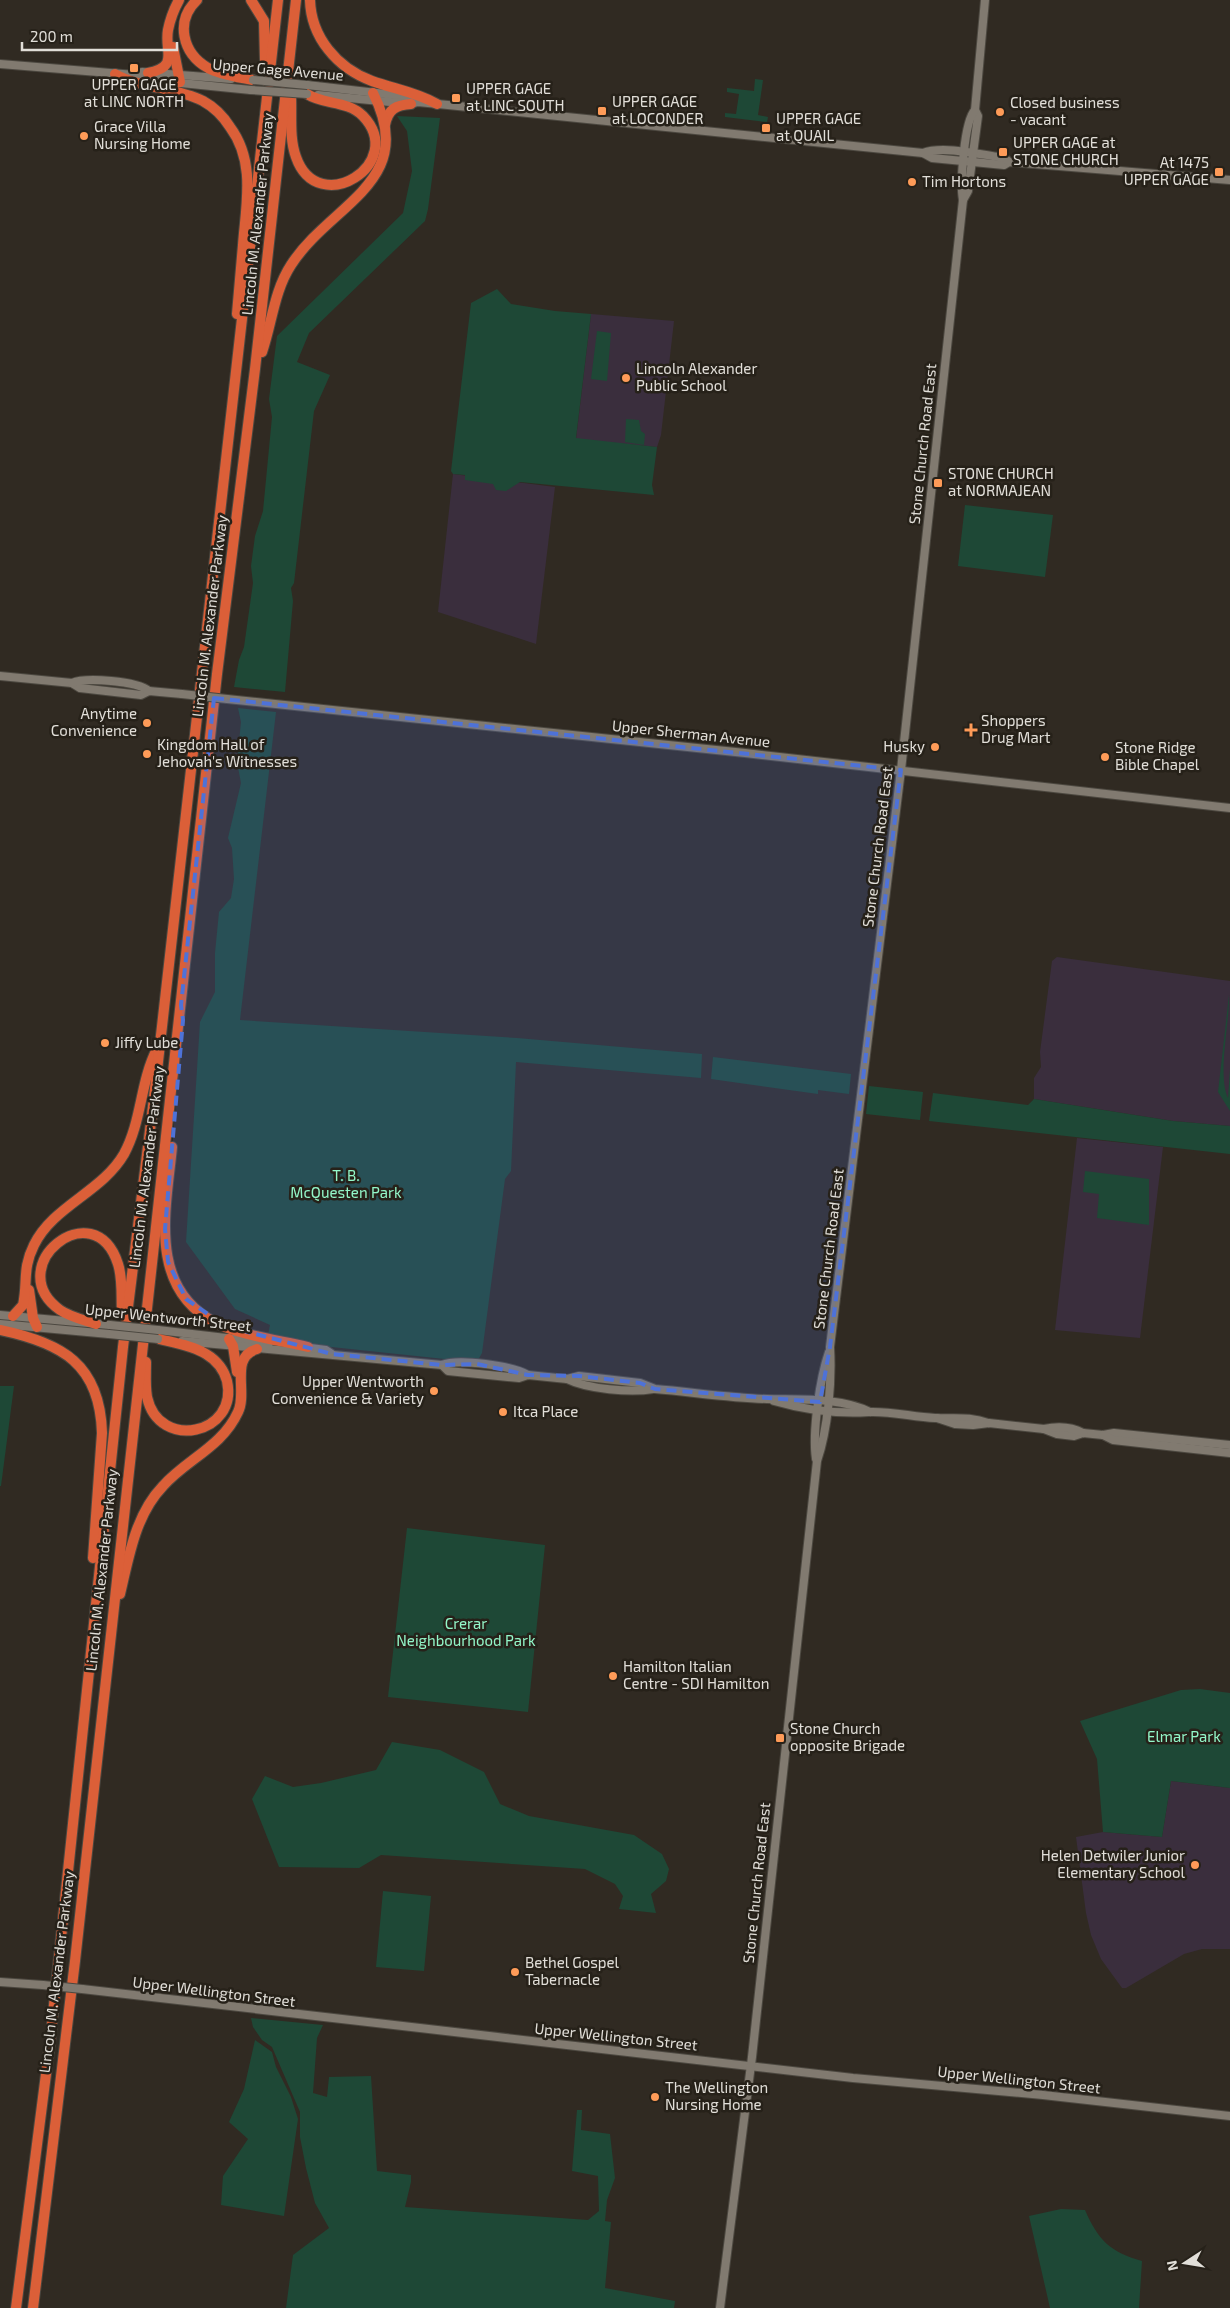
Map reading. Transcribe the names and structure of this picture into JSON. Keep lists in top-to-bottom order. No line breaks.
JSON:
{"streets":{"highway":["Lincoln M. Alexander Parkway"],"main road":["Upper Gage Avenue","Stone Church Road East","Upper Sherman Avenue","Upper Wentworth Street","Upper Wellington Street"]},"crossings":[["Upper Gage Avenue","Stone Church Road East"],["Stone Church Road East","Upper Sherman Avenue"],["Stone Church Road East","Upper Wentworth Street"],["Stone Church Road East","Upper Wellington Street"]],"parks":["T. B. McQuesten Park","Crerar Neighbourhood Park","Elmar Park"],"places":{"transit":["UPPER GAGE at LINC NORTH","UPPER GAGE at LINC SOUTH","UPPER GAGE at LOCONDER","UPPER GAGE at QUAIL","UPPER GAGE at STONE CHURCH","At 1475 UPPER GAGE","STONE CHURCH at NORMAJEAN","Stone Church opposite Brigade"],"other":["Closed business - vacant","Grace Villa Nursing Home","Tim Hortons","Lincoln Alexander Public School","Anytime Convenience","Husky","Kingdom Hall of Jehovah's Witnesses","Stone Ridge Bible Chapel","Jiffy Lube","Upper Wentworth Convenience & Variety","Itca Place","Hamilton Italian Centre - SDI Hamilton","Helen Detwiler Junior Elementary School","Bethel Gospel Tabernacle","The Wellington Nursing Home"],"health":["Shoppers Drug Mart"]},"scale_bar":"200 m","north":"left"}
